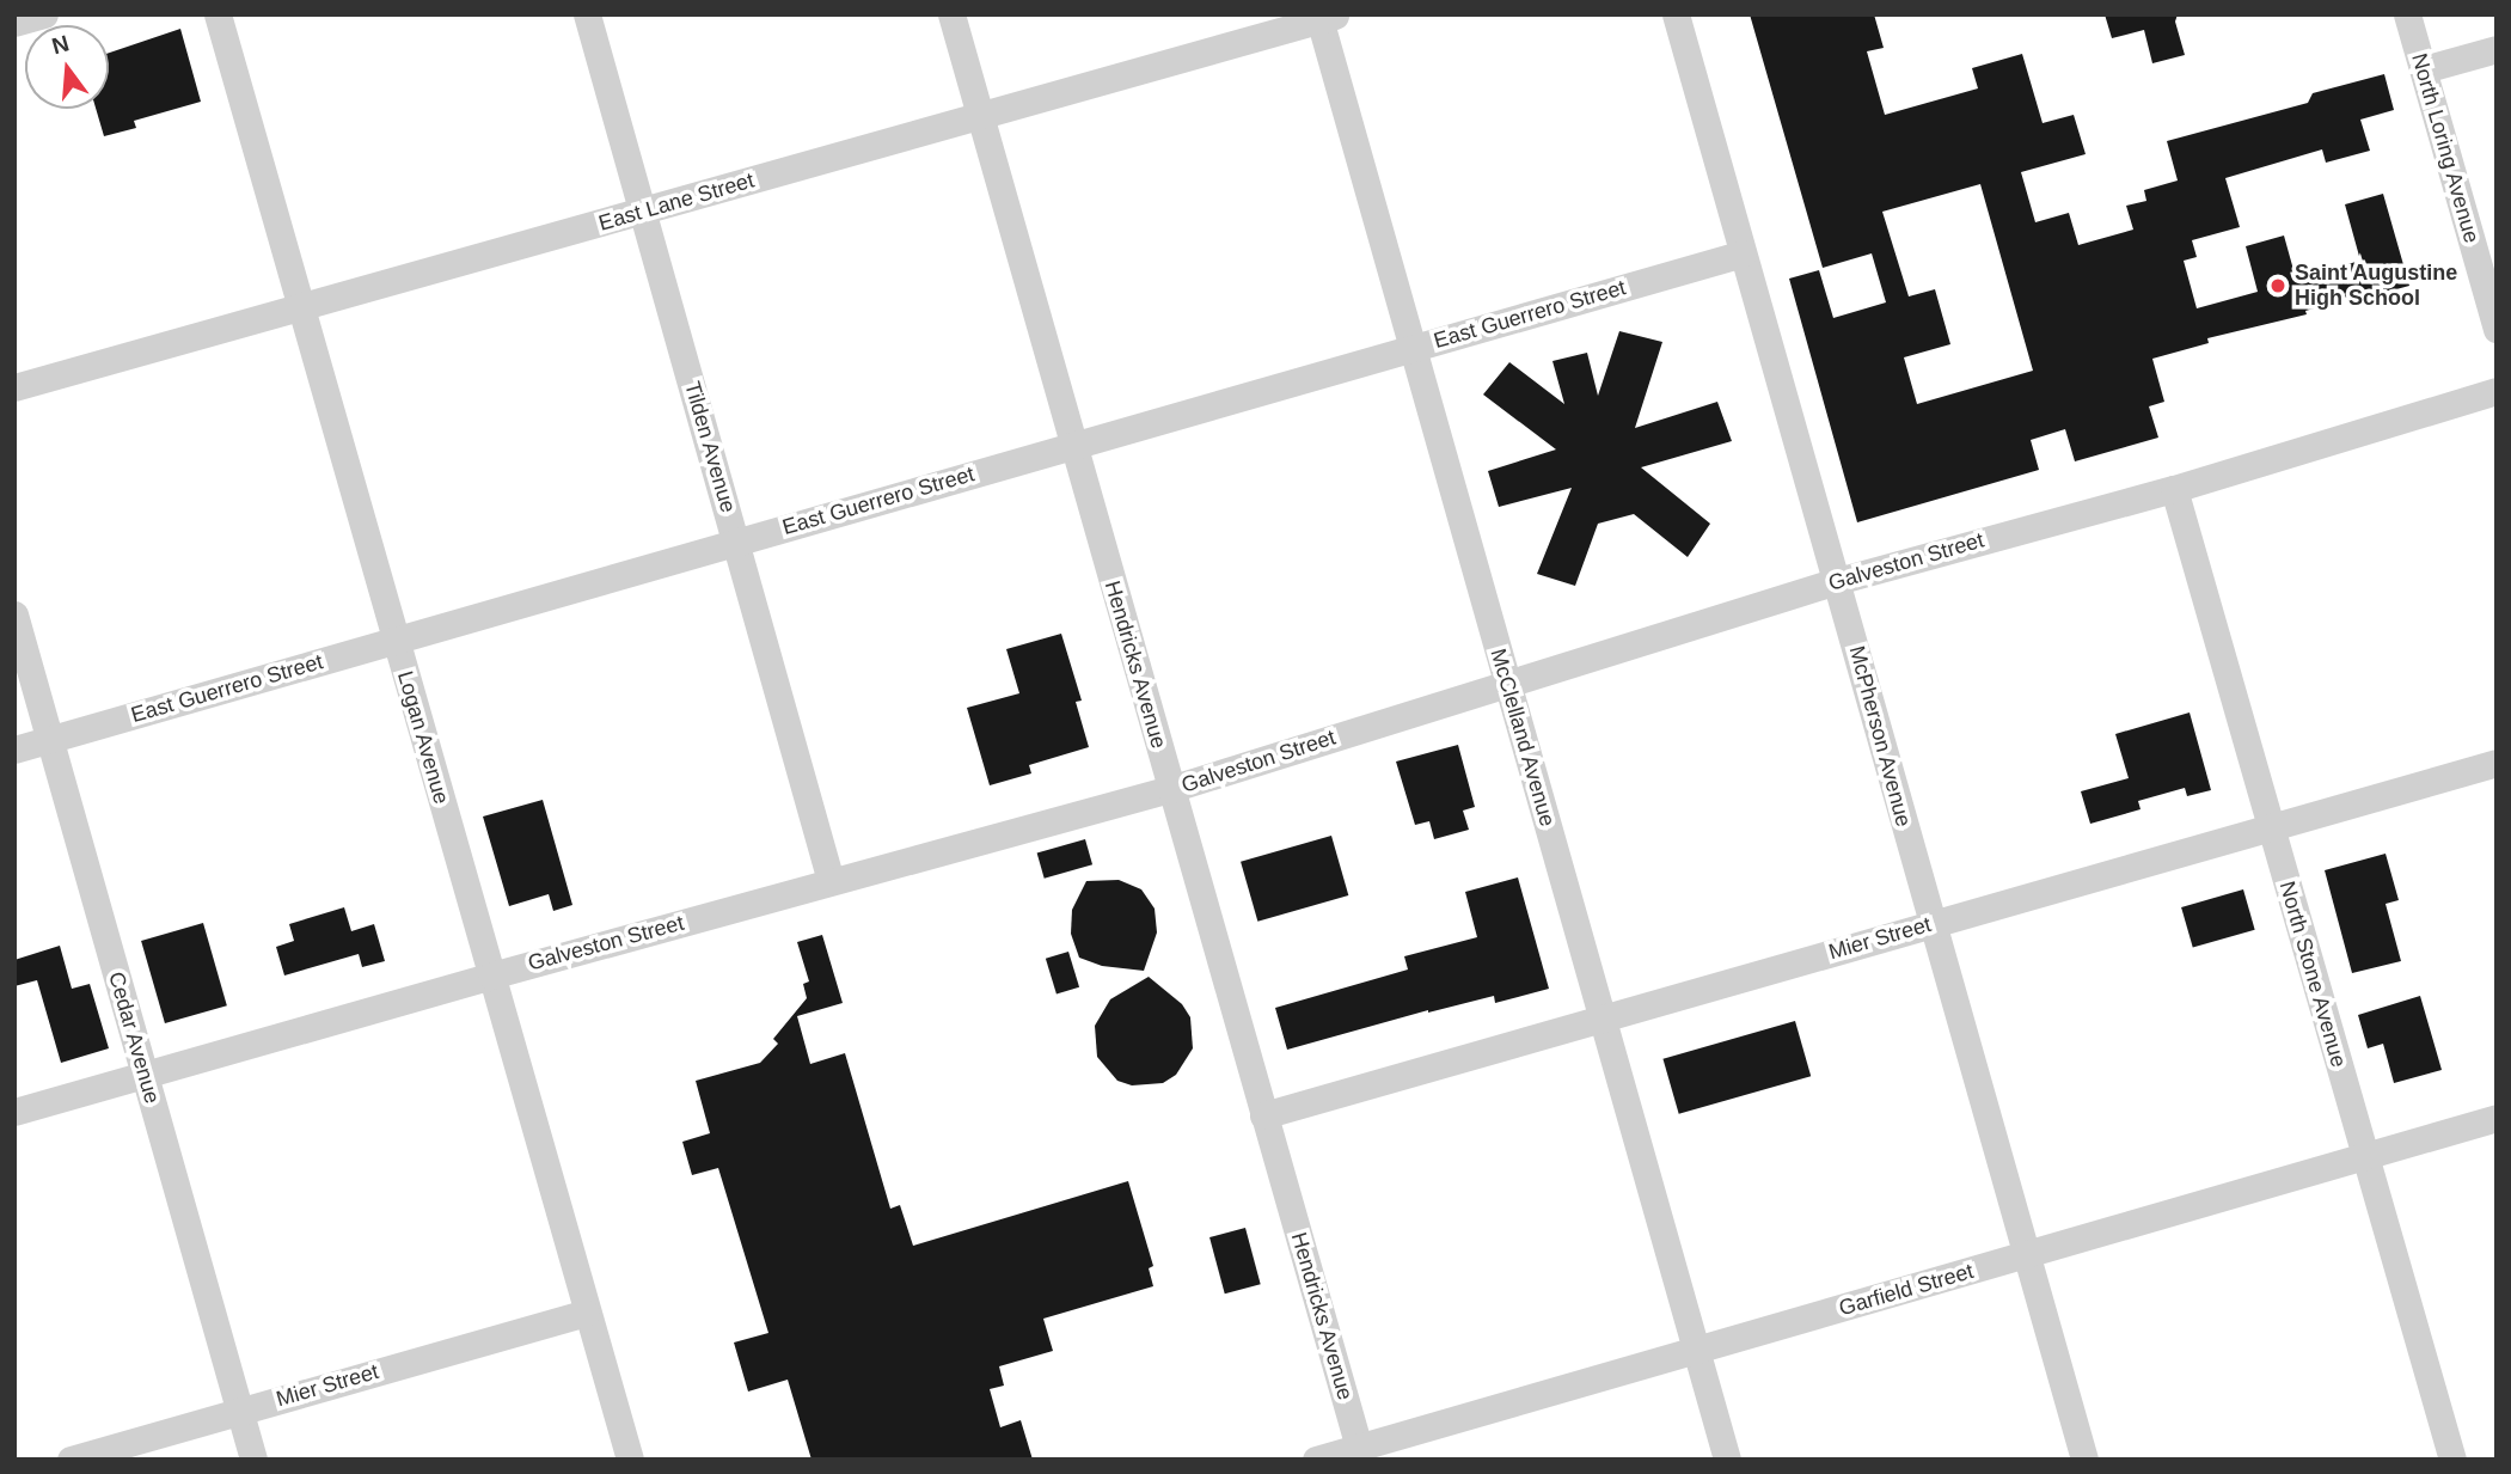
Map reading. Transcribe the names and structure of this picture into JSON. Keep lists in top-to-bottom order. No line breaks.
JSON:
{"streets":{"street":["North Loring Avenue","East Lane Street","East Guerrero Street","Tilden Avenue","Galveston Street","Hendricks Avenue","McPherson Avenue","Logan Avenue","McClelland Avenue","Mier Street","North Stone Avenue","Cedar Avenue","Garfield Street"]},"crossings":[["East Lane Street","Tilden Avenue"],["East Lane Street","Hendricks Avenue"],["East Lane Street","Logan Avenue"],["East Lane Street","McClelland Avenue"],["East Guerrero Street","Tilden Avenue"],["East Guerrero Street","Hendricks Avenue"],["East Guerrero Street","McPherson Avenue"],["East Guerrero Street","Logan Avenue"],["East Guerrero Street","McClelland Avenue"],["East Guerrero Street","Cedar Avenue"],["Tilden Avenue","Galveston Street"],["Galveston Street","Hendricks Avenue"],["Galveston Street","McPherson Avenue"],["Galveston Street","Logan Avenue"],["Galveston Street","McClelland Avenue"],["Galveston Street","North Stone Avenue"],["Galveston Street","Cedar Avenue"],["Hendricks Avenue","Mier Street"],["Hendricks Avenue","Garfield Street"],["McPherson Avenue","Mier Street"],["McPherson Avenue","Garfield Street"],["Logan Avenue","Mier Street"],["McClelland Avenue","Mier Street"],["McClelland Avenue","Garfield Street"],["Mier Street","North Stone Avenue"],["Mier Street","Cedar Avenue"],["North Stone Avenue","Garfield Street"]],"places":["Saint Augustine High School"],"north":"top"}
